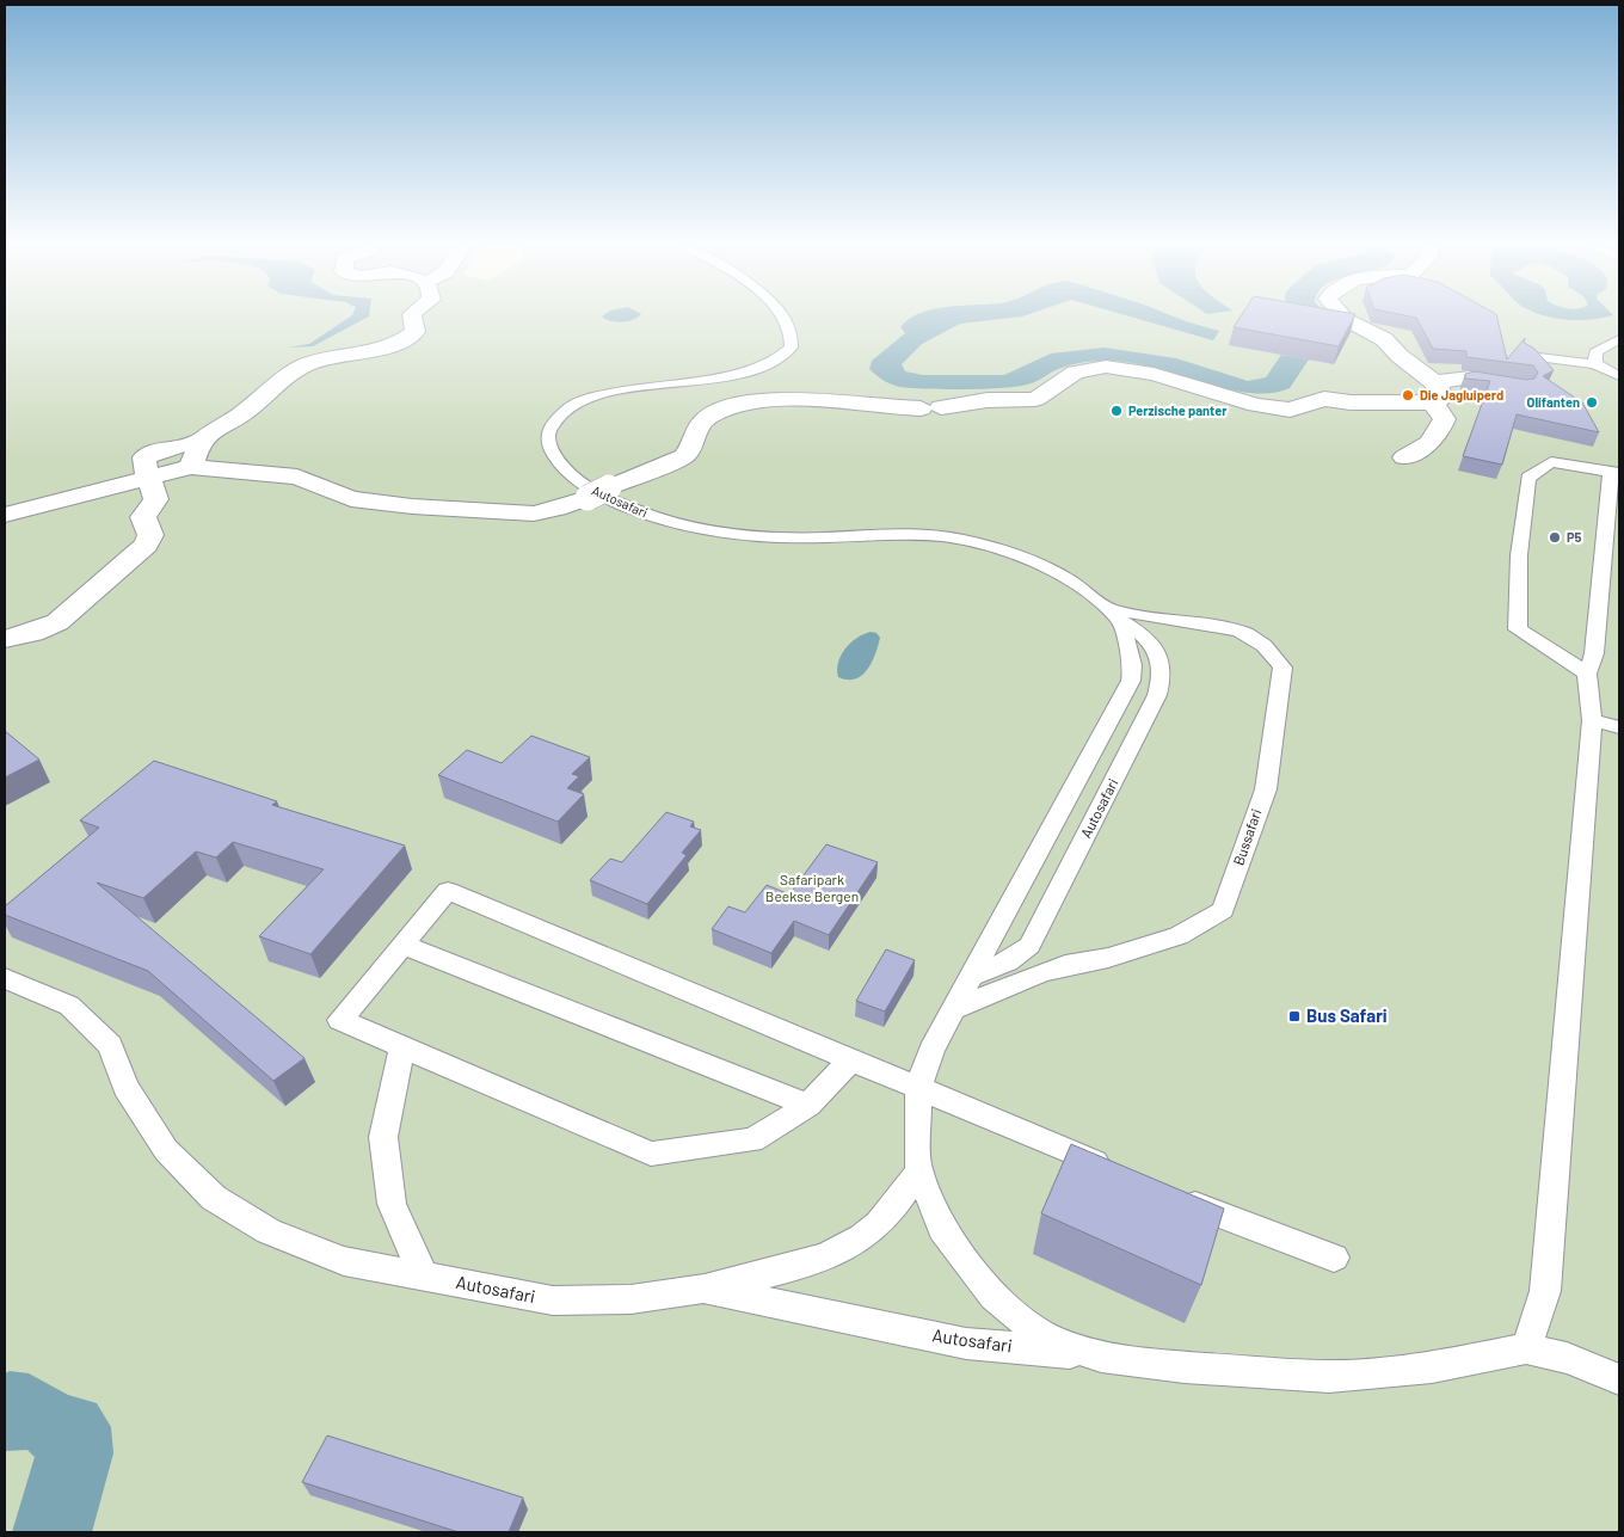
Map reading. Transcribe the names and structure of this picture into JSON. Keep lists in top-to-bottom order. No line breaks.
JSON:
{"streets":{"lane":["Autosafari","Bussafari"]},"crossings":[["Autosafari","Bussafari"]],"parks":["Safaripark Beekse Bergen"],"places":{"other":["Die Jagluiperd","Olifanten","Perzische panter","P5"],"transit":["Bus Safari"]}}
